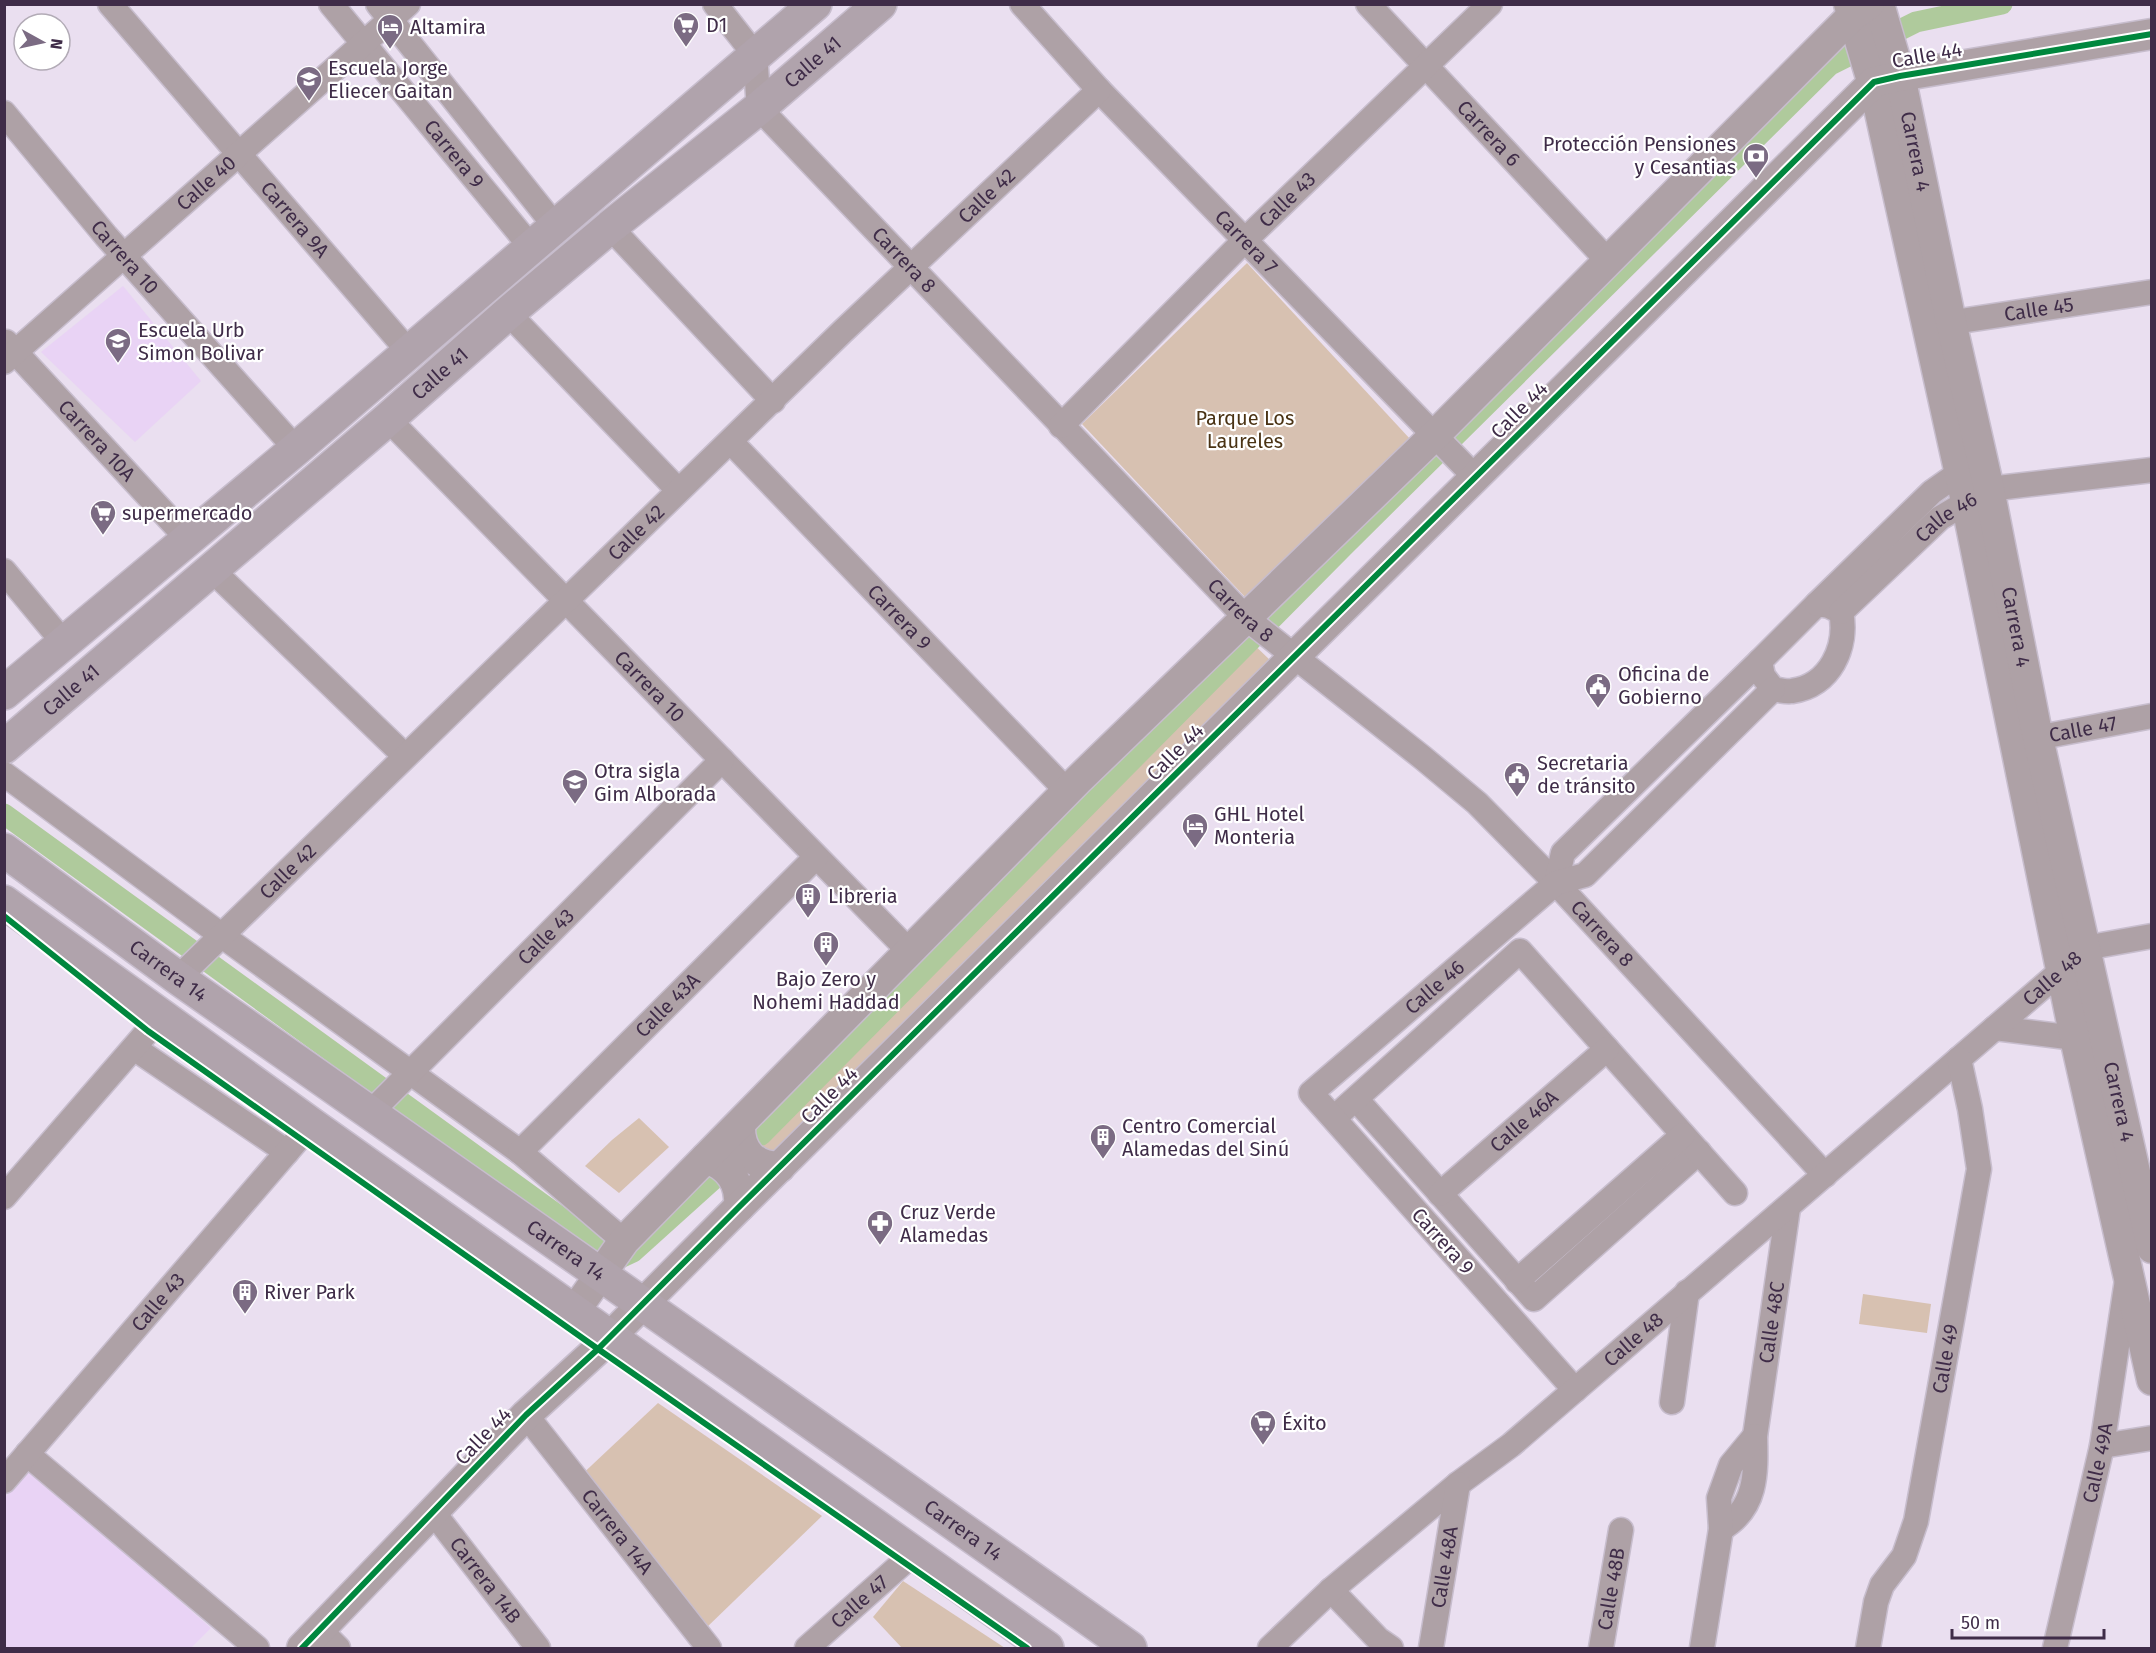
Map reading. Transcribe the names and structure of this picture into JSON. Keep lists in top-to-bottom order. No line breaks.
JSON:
{"streets":{"main road":["Calle 41","Carrera 14"],"street":["Calle 44","Carrera 6","Carrera 4","Carrera 9","Calle 40","Calle 42","Calle 43","Carrera 9A","Carrera 7","Carrera 10","Carrera 8","Calle 45","Carrera 10A","Calle 46","Calle 47","Calle 48","Calle 43A","Calle 46A","Calle 48C","Calle 49","Calle 49A","Carrera 14A","Calle 48A","Carrera 14B","Calle 48B"]},"crossings":[["Calle 44","Carrera 4"],["Calle 44","Carrera 7"],["Calle 44","Carrera 8"],["Calle 44","Carrera 14"],["Calle 44","Carrera 14A"],["Calle 44","Carrera 14B"],["Calle 41","Carrera 9"],["Calle 41","Carrera 9A"],["Calle 41","Carrera 10"],["Calle 41","Carrera 8"],["Calle 41","Carrera 10A"],["Carrera 6","Calle 43"],["Carrera 4","Calle 45"],["Carrera 4","Calle 46"],["Carrera 4","Calle 47"],["Carrera 4","Calle 48"],["Carrera 9","Calle 40"],["Carrera 9","Calle 42"],["Carrera 9","Calle 46"],["Carrera 9","Calle 48"],["Carrera 9","Calle 46A"],["Calle 40","Carrera 9A"],["Calle 40","Carrera 10"],["Calle 40","Carrera 10A"],["Calle 42","Carrera 7"],["Calle 42","Carrera 10"],["Calle 42","Carrera 8"],["Calle 42","Carrera 14"],["Calle 43","Carrera 7"],["Calle 43","Carrera 10"],["Calle 43","Carrera 8"],["Calle 43","Carrera 14"],["Carrera 10","Calle 43A"],["Carrera 8","Calle 46"],["Carrera 8","Calle 48"],["Calle 47","Carrera 14"],["Calle 48","Calle 48C"],["Calle 48","Calle 49"],["Calle 48","Calle 48A"]],"parks":["Parque Los Laureles"],"places":{"supermarket":["D1","supermercado","Éxito"],"hotel":["Altamira","GHL Hotel Monteria"],"school or university":["Escuela Jorge Eliecer Gaitan","Escuela Urb Simon Bolivar","Otra sigla Gim Alborada"],"bank":["Protección Pensiones y Cesantias"],"public building":["Oficina de Gobierno","Secretaria de tránsito"],"building":["Libreria","Bajo Zero y Nohemi Haddad","Centro Comercial Alamedas del Sinú","River Park"],"pharmacy":["Cruz Verde Alamedas"]},"scale_bar":"50 m","north":"right"}
